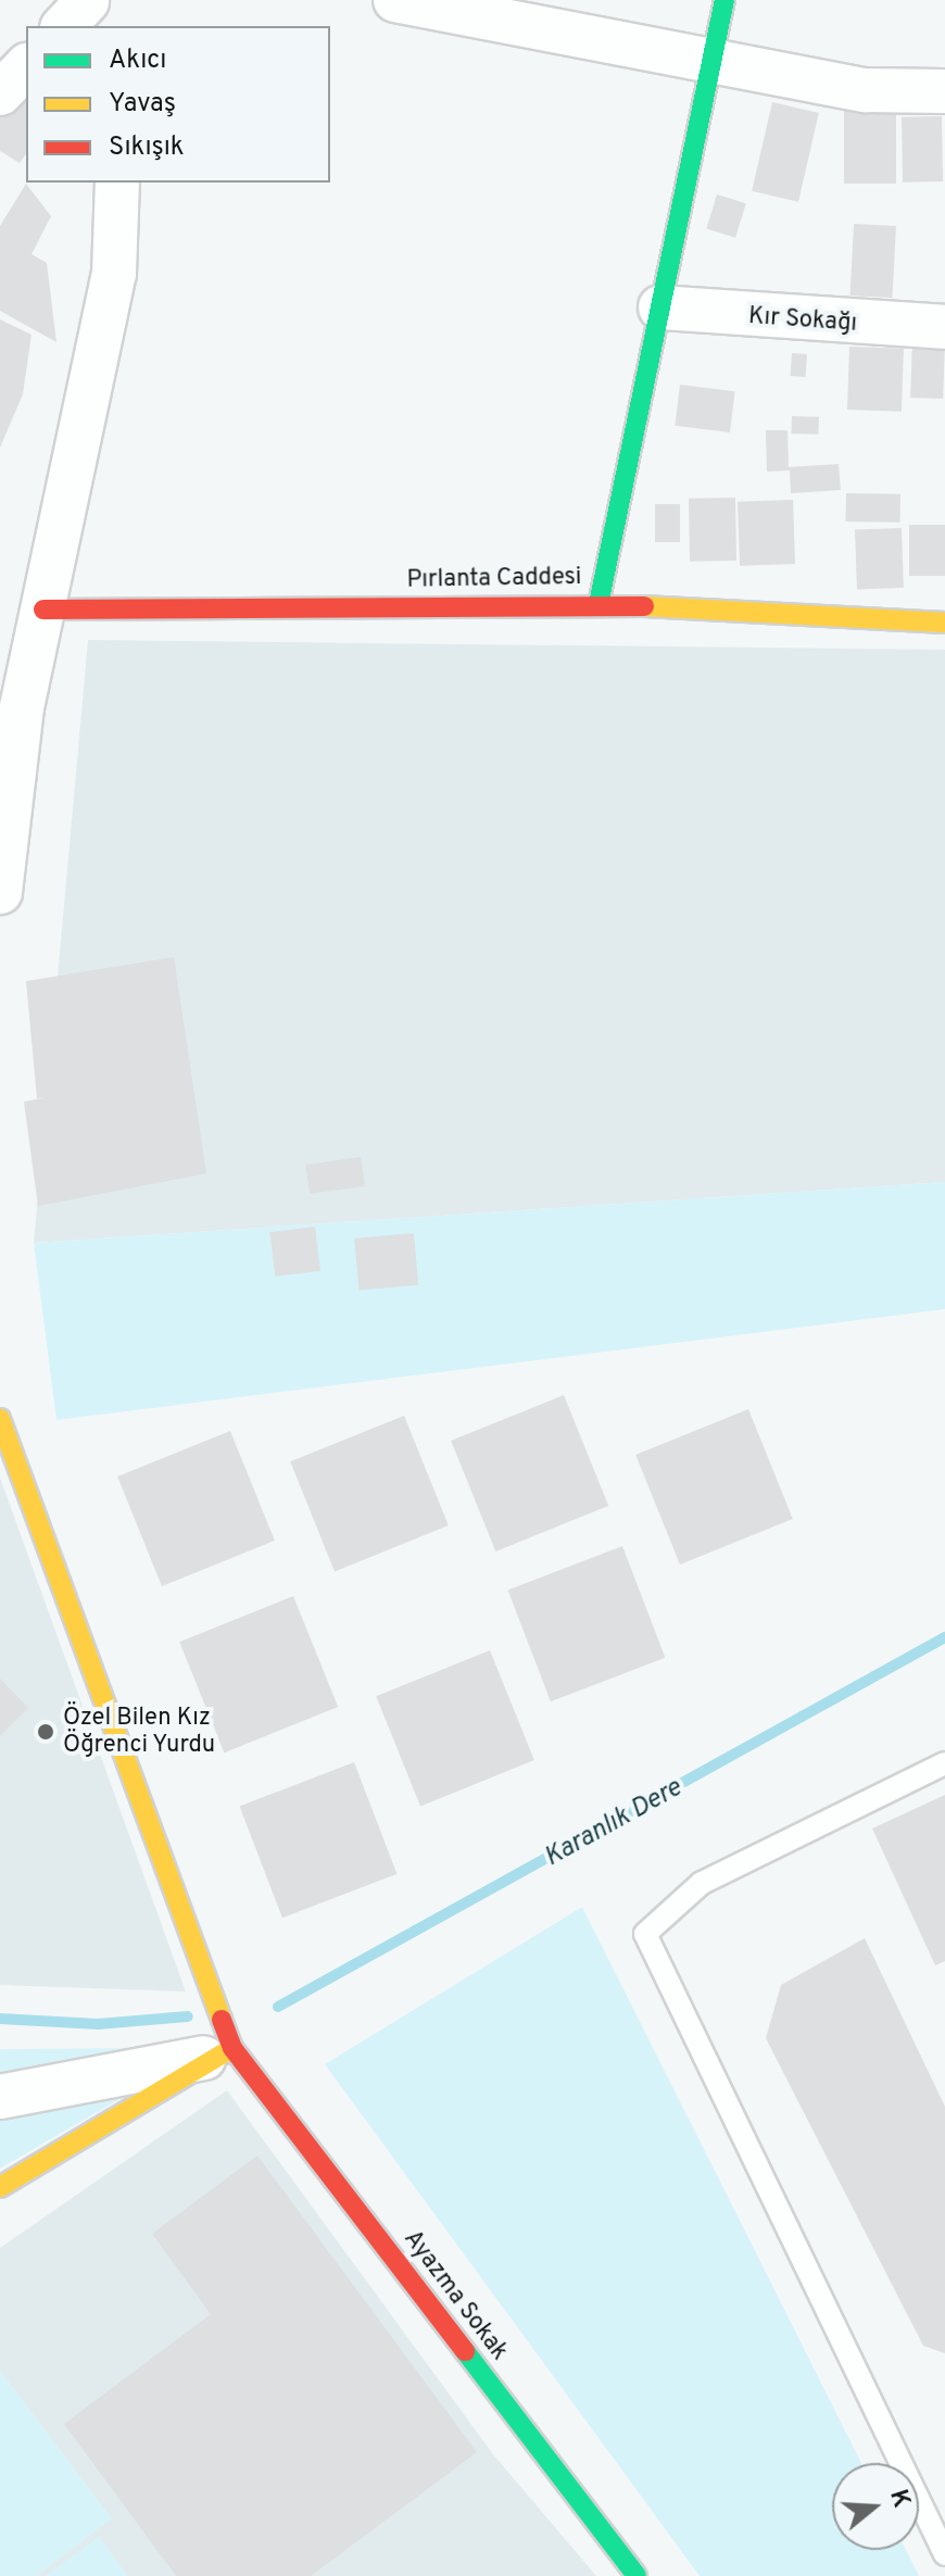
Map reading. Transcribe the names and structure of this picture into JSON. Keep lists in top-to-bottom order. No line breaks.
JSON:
{"streets":{"street":["Kır Sokağı","Pırlanta Caddesi","Ayazma Sokak"]},"water":["Karanlık Dere"],"places":["Özel Bilen Kız Öğrenci Yurdu"],"legend":["Akıcı","Yavaş","Sıkışık"],"north":"right"}
